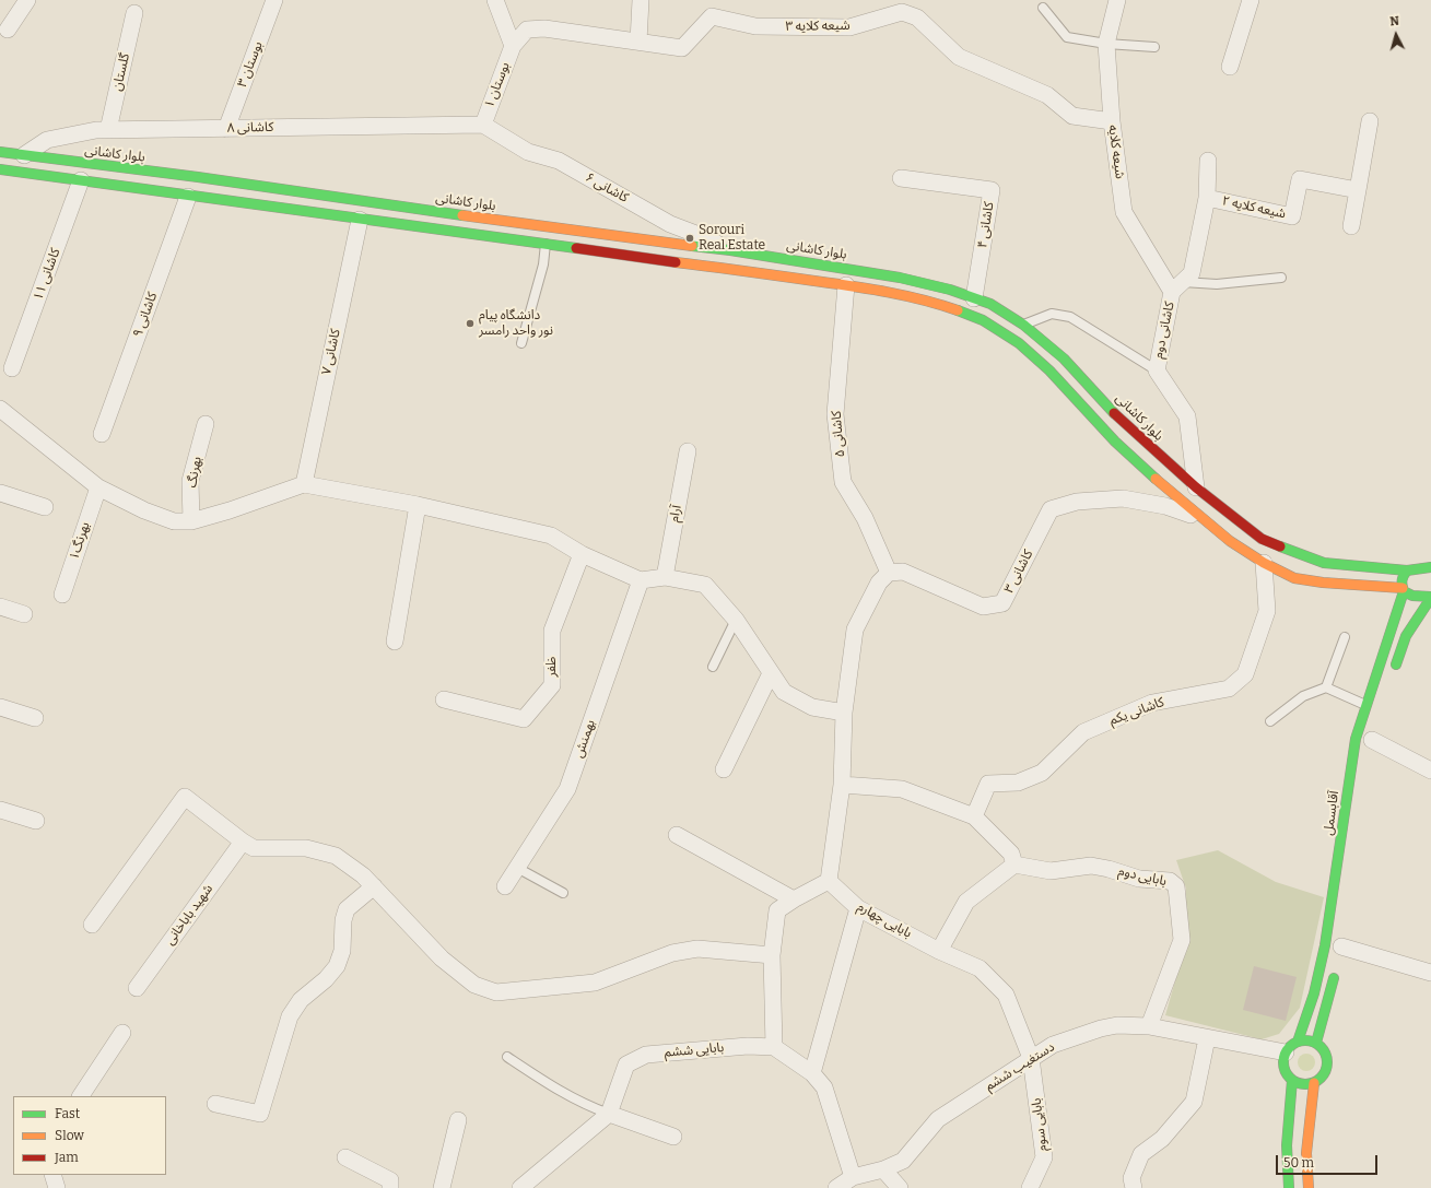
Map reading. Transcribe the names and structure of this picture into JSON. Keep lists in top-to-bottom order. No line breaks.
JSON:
{"streets":{"main road":["بلوار کاشانی","آقابسمل"],"street":["شیعه کلایه ۳","بوستان ۳","گلستان","بوستان ۱","کاشانی ۸","شیعه کلایه","کاشانی ۶","شیعه کلایه ۲","کاشانی ۴","کاشانی ۱۱","کاشانی ۹","کاشانی دوم","کاشانی ۷","کاشانی ۵","بهرنگ","آرام","۱بهرنگ","کاشانی ۳","ظفر","کاشانی یکم","بهمنش","بابایی دوم","شهید باباخانی","بابایی چهارم","بابایی ششم","دستغیب ششم","بابایی سوم"]},"crossings":[["شیعه کلایه ۳","بوستان ۱"],["شیعه کلایه ۳","شیعه کلایه"],["بوستان ۳","کاشانی ۸"],["گلستان","کاشانی ۸"],["بوستان ۱","کاشانی ۸"],["بوستان ۱","کاشانی ۶"],["کاشانی ۸","بلوار کاشانی"],["کاشانی ۸","کاشانی ۶"],["شیعه کلایه","شیعه کلایه ۲"],["شیعه کلایه","کاشانی دوم"],["بلوار کاشانی","کاشانی ۶"],["بلوار کاشانی","کاشانی ۴"],["بلوار کاشانی","کاشانی دوم"],["بلوار کاشانی","آقابسمل"],["شیعه کلایه ۲","کاشانی دوم"],["کاشانی ۵","کاشانی ۳"],["آقابسمل","دستغیب ششم"],["بابایی دوم","دستغیب ششم"],["بابایی چهارم","دستغیب ششم"],["بابایی چهارم","بابایی سوم"],["دستغیب ششم","بابایی سوم"]],"places":["Sorouri Real Estate","دانشگاه پیام نور واحد رامسر"],"legend":["Fast","Slow","Jam"],"scale_bar":"50 m","north":"top"}
